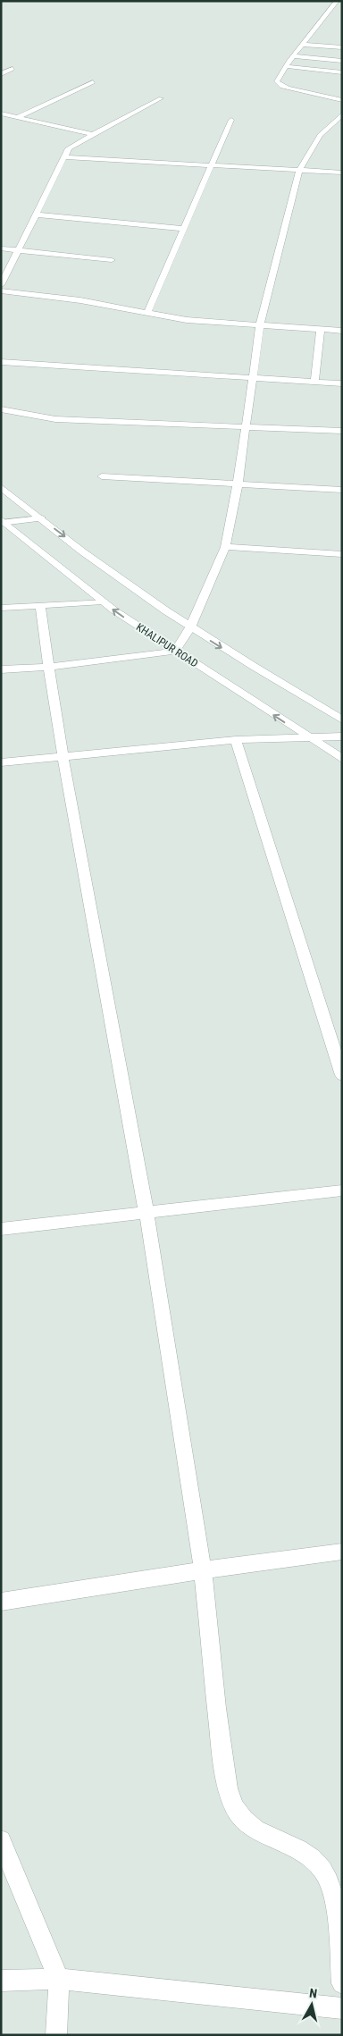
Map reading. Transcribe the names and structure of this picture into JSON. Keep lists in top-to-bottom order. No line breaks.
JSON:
{"streets":{"street":["KHALIPUR ROAD"]},"north":"top"}
